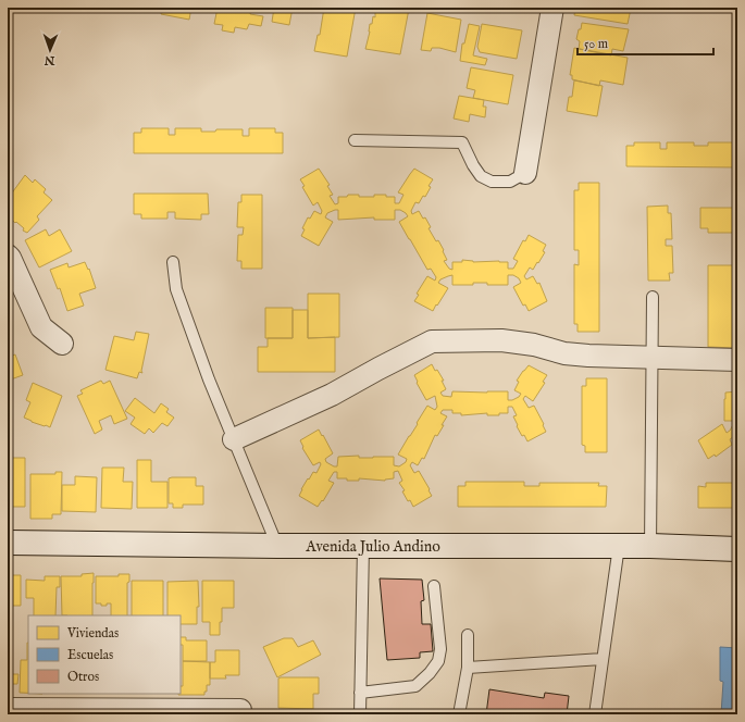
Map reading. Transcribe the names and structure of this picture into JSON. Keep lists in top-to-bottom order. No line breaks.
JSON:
{"streets":{"street":["Avenida Julio Andino"]},"legend":["Viviendas","Escuelas","Otros"],"scale_bar":"50 m","north":"bottom"}
